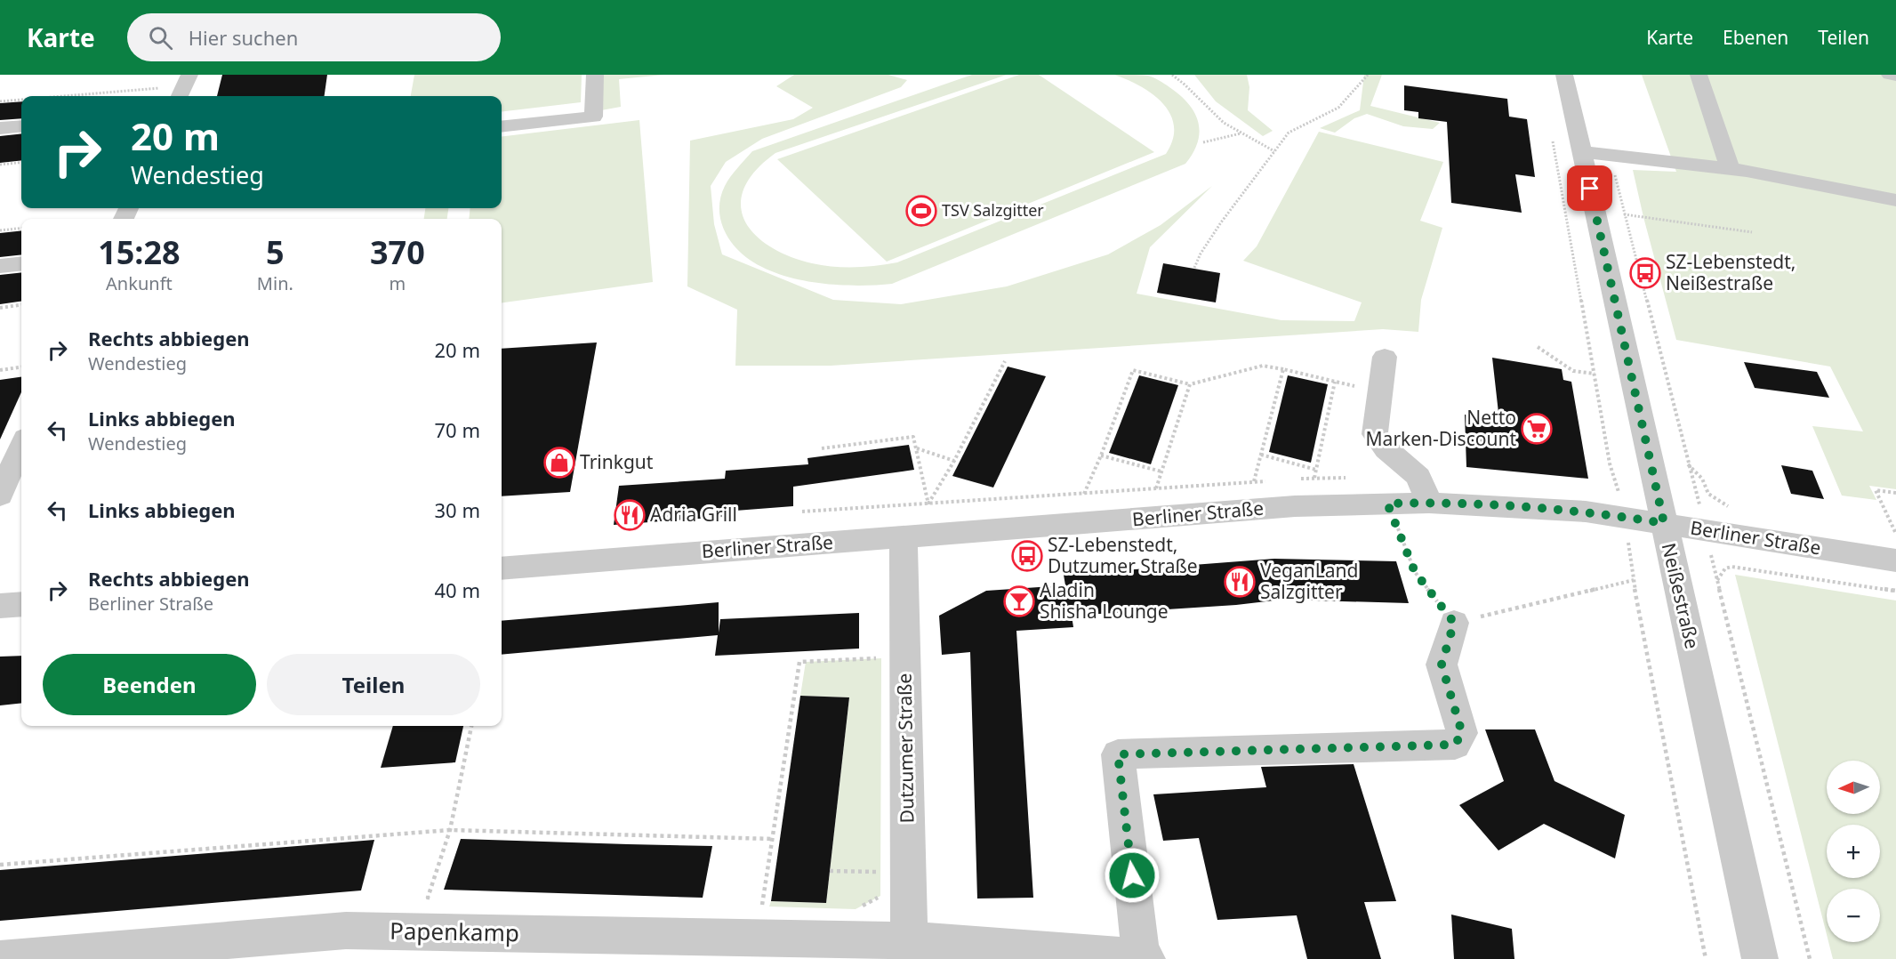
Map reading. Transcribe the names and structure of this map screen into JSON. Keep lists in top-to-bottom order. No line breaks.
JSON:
{"streets":{"street":["Berliner Straße","Neißestraße","Dutzumer Straße","Papenkamp"]},"crossings":[["Berliner Straße","Neißestraße"],["Berliner Straße","Dutzumer Straße"],["Dutzumer Straße","Papenkamp"]],"places":{"sports":["TSV Salzgitter"],"bus stop":["SZ-Lebenstedt, Neißestraße","SZ-Lebenstedt, Dutzumer Straße"],"supermarket":["Netto Marken-Discount"],"shop":["Trinkgut"],"restaurant":["Adria Grill","VeganLand Salzgitter"],"bar":["Aladin Shisha Lounge"]},"north":"left","page":{"header":"Karte","search":"Hier suchen","nav":["Karte","Ebenen","Teilen"],"turn":["20 m","Wendestieg"],"eta":["15:28","Ankunft","5","Min.","370","m"],"list":[{"name":"Rechts abbiegen","note":"Wendestieg","value":"20 m"},{"name":"Links abbiegen","note":"Wendestieg","value":"70 m"},{"name":"Links abbiegen","value":"30 m"},{"name":"Rechts abbiegen","note":"Berliner Straße","value":"40 m"}],"buttons":["Beenden","Teilen"],"map_buttons":["+","−"]}}
